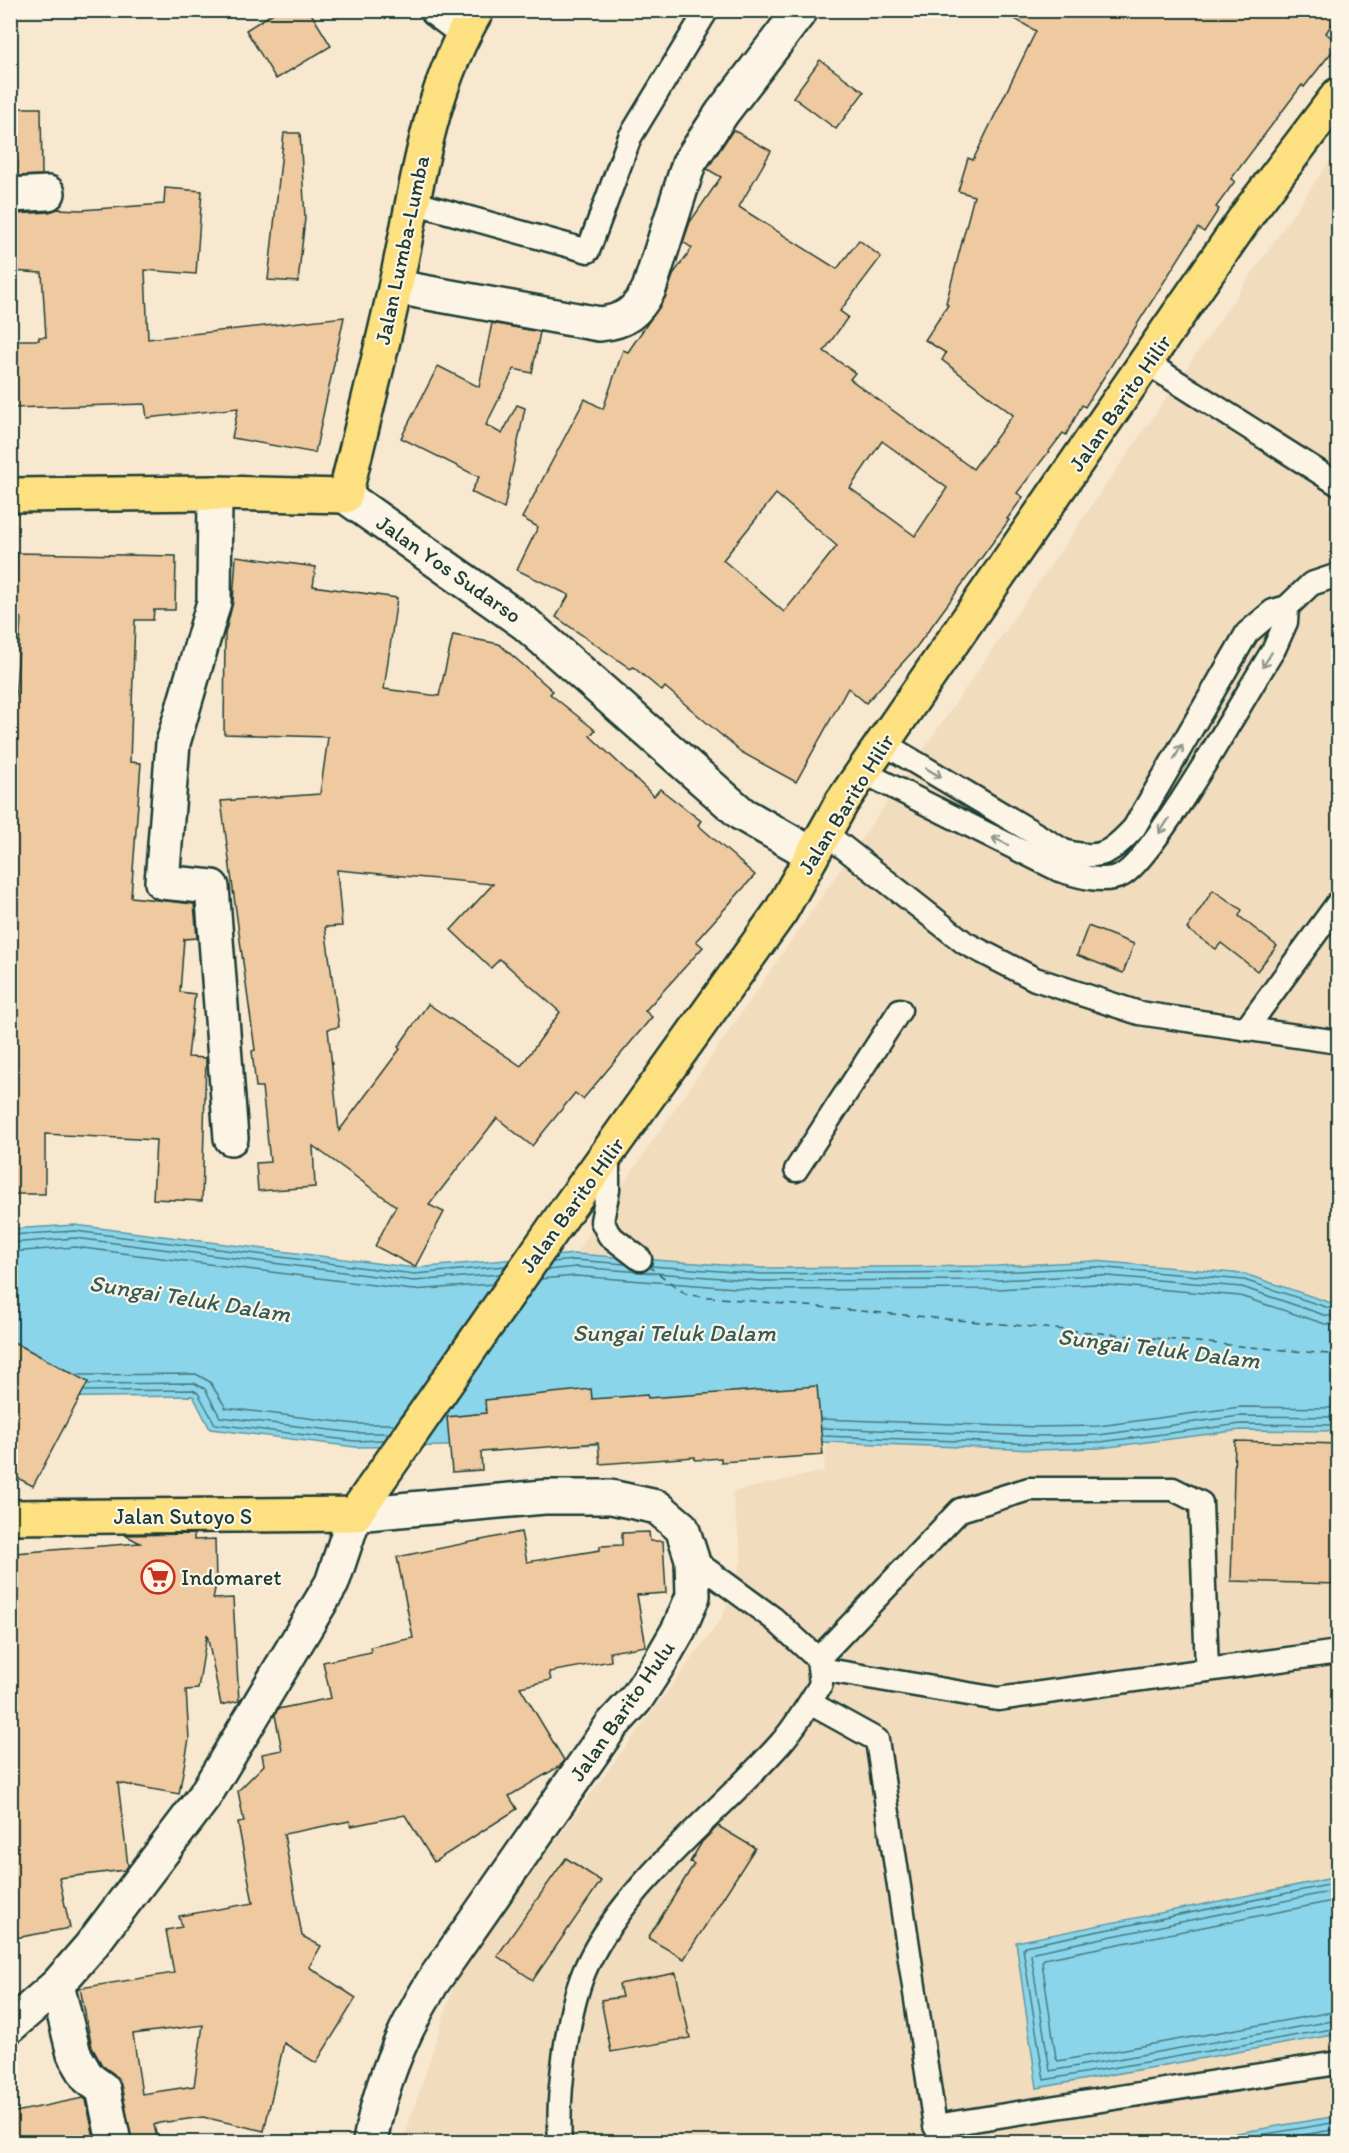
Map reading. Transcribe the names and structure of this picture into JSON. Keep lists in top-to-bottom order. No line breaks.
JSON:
{"streets":{"highway":["Jalan Lumba-Lumba","Jalan Barito Hilir","Jalan Sutoyo S"],"street":["Jalan Yos Sudarso","Jalan Barito Hulu"]},"crossings":[["Jalan Lumba-Lumba","Jalan Yos Sudarso"],["Jalan Barito Hilir","Jalan Yos Sudarso"],["Jalan Barito Hilir","Jalan Sutoyo S"],["Jalan Barito Hilir","Jalan Barito Hulu"],["Jalan Sutoyo S","Jalan Barito Hulu"]],"water":["Sungai Teluk Dalam"],"places":{"supermarket":["Indomaret"]}}
